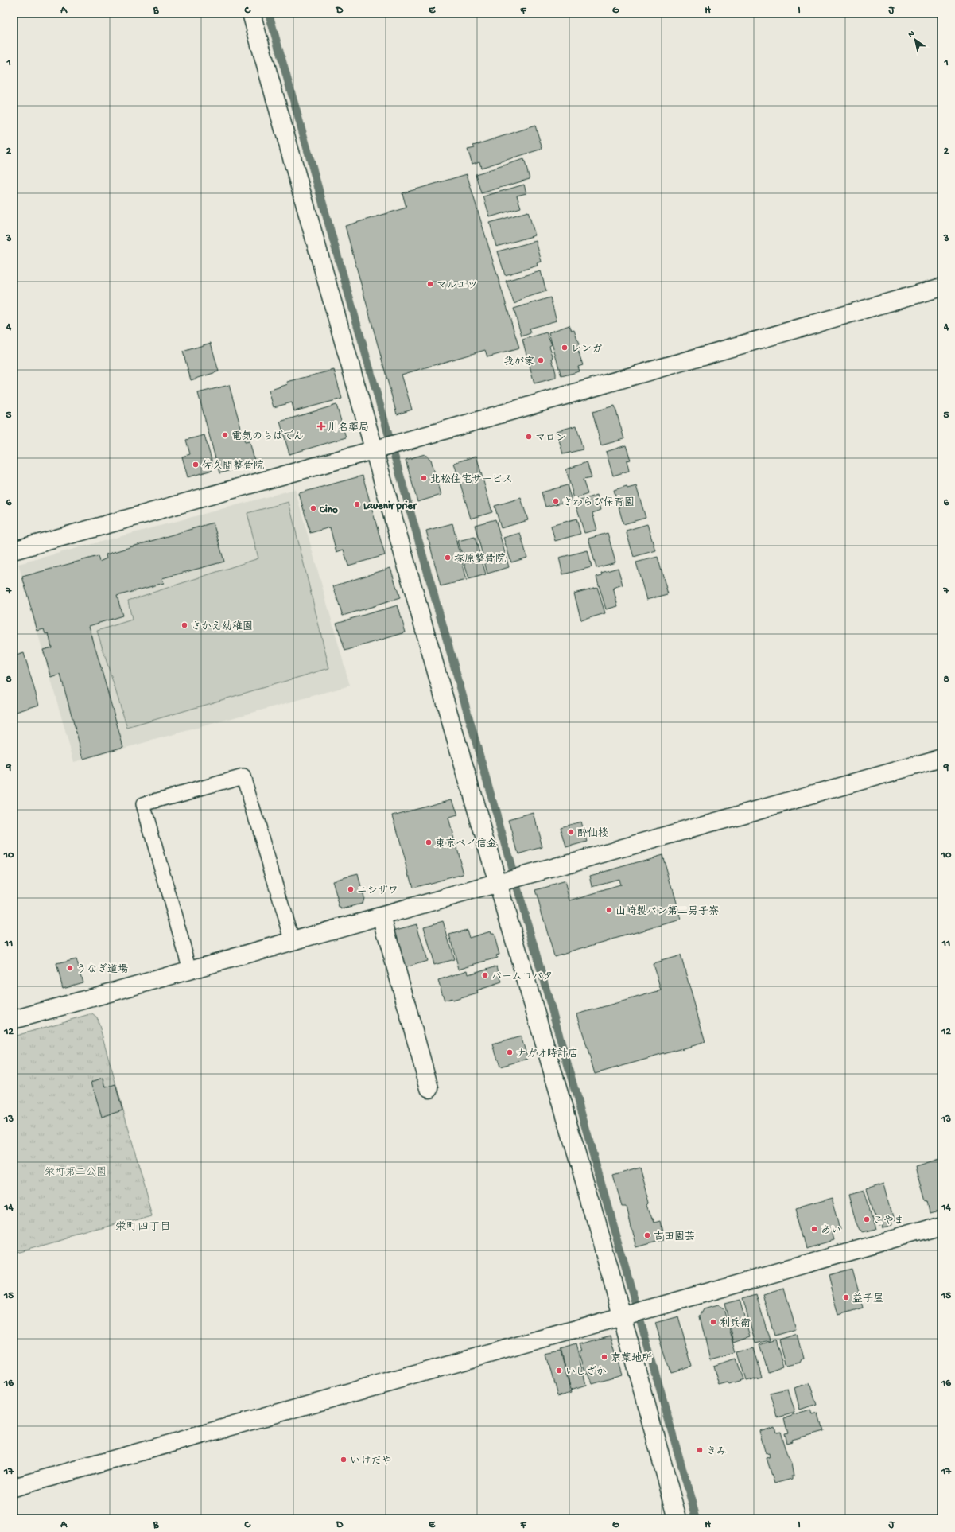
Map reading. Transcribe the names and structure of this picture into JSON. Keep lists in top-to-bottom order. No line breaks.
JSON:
{"districts":["栄町四丁目"],"parks":["栄町第二公園"],"places":{"other":["マルエツ","レンガ","我が家","電気のちばでん","マロン","佐久間整骨院","北松住宅サービス","さわらび保育園","Lauenir prier","Cino","塚原整骨院","さかえ幼稚園","酔仙楼","東京ベイ信金","ニシザワ","山崎製パン第二男子寮","うなぎ道場","パームコバタ","ナガオ時計店","こやま","あい","吉田園芸","益子屋","利兵衛","京葉地所","いしざか","きみ","いけだや"],"health":["川名薬局"]},"north":"top left","grid":{"columns":["A","B","C","D","E","F","G","H","I","J"],"rows":["1","2","3","4","5","6","7","8","9","10","11","12","13","14","15","16","17"]}}
